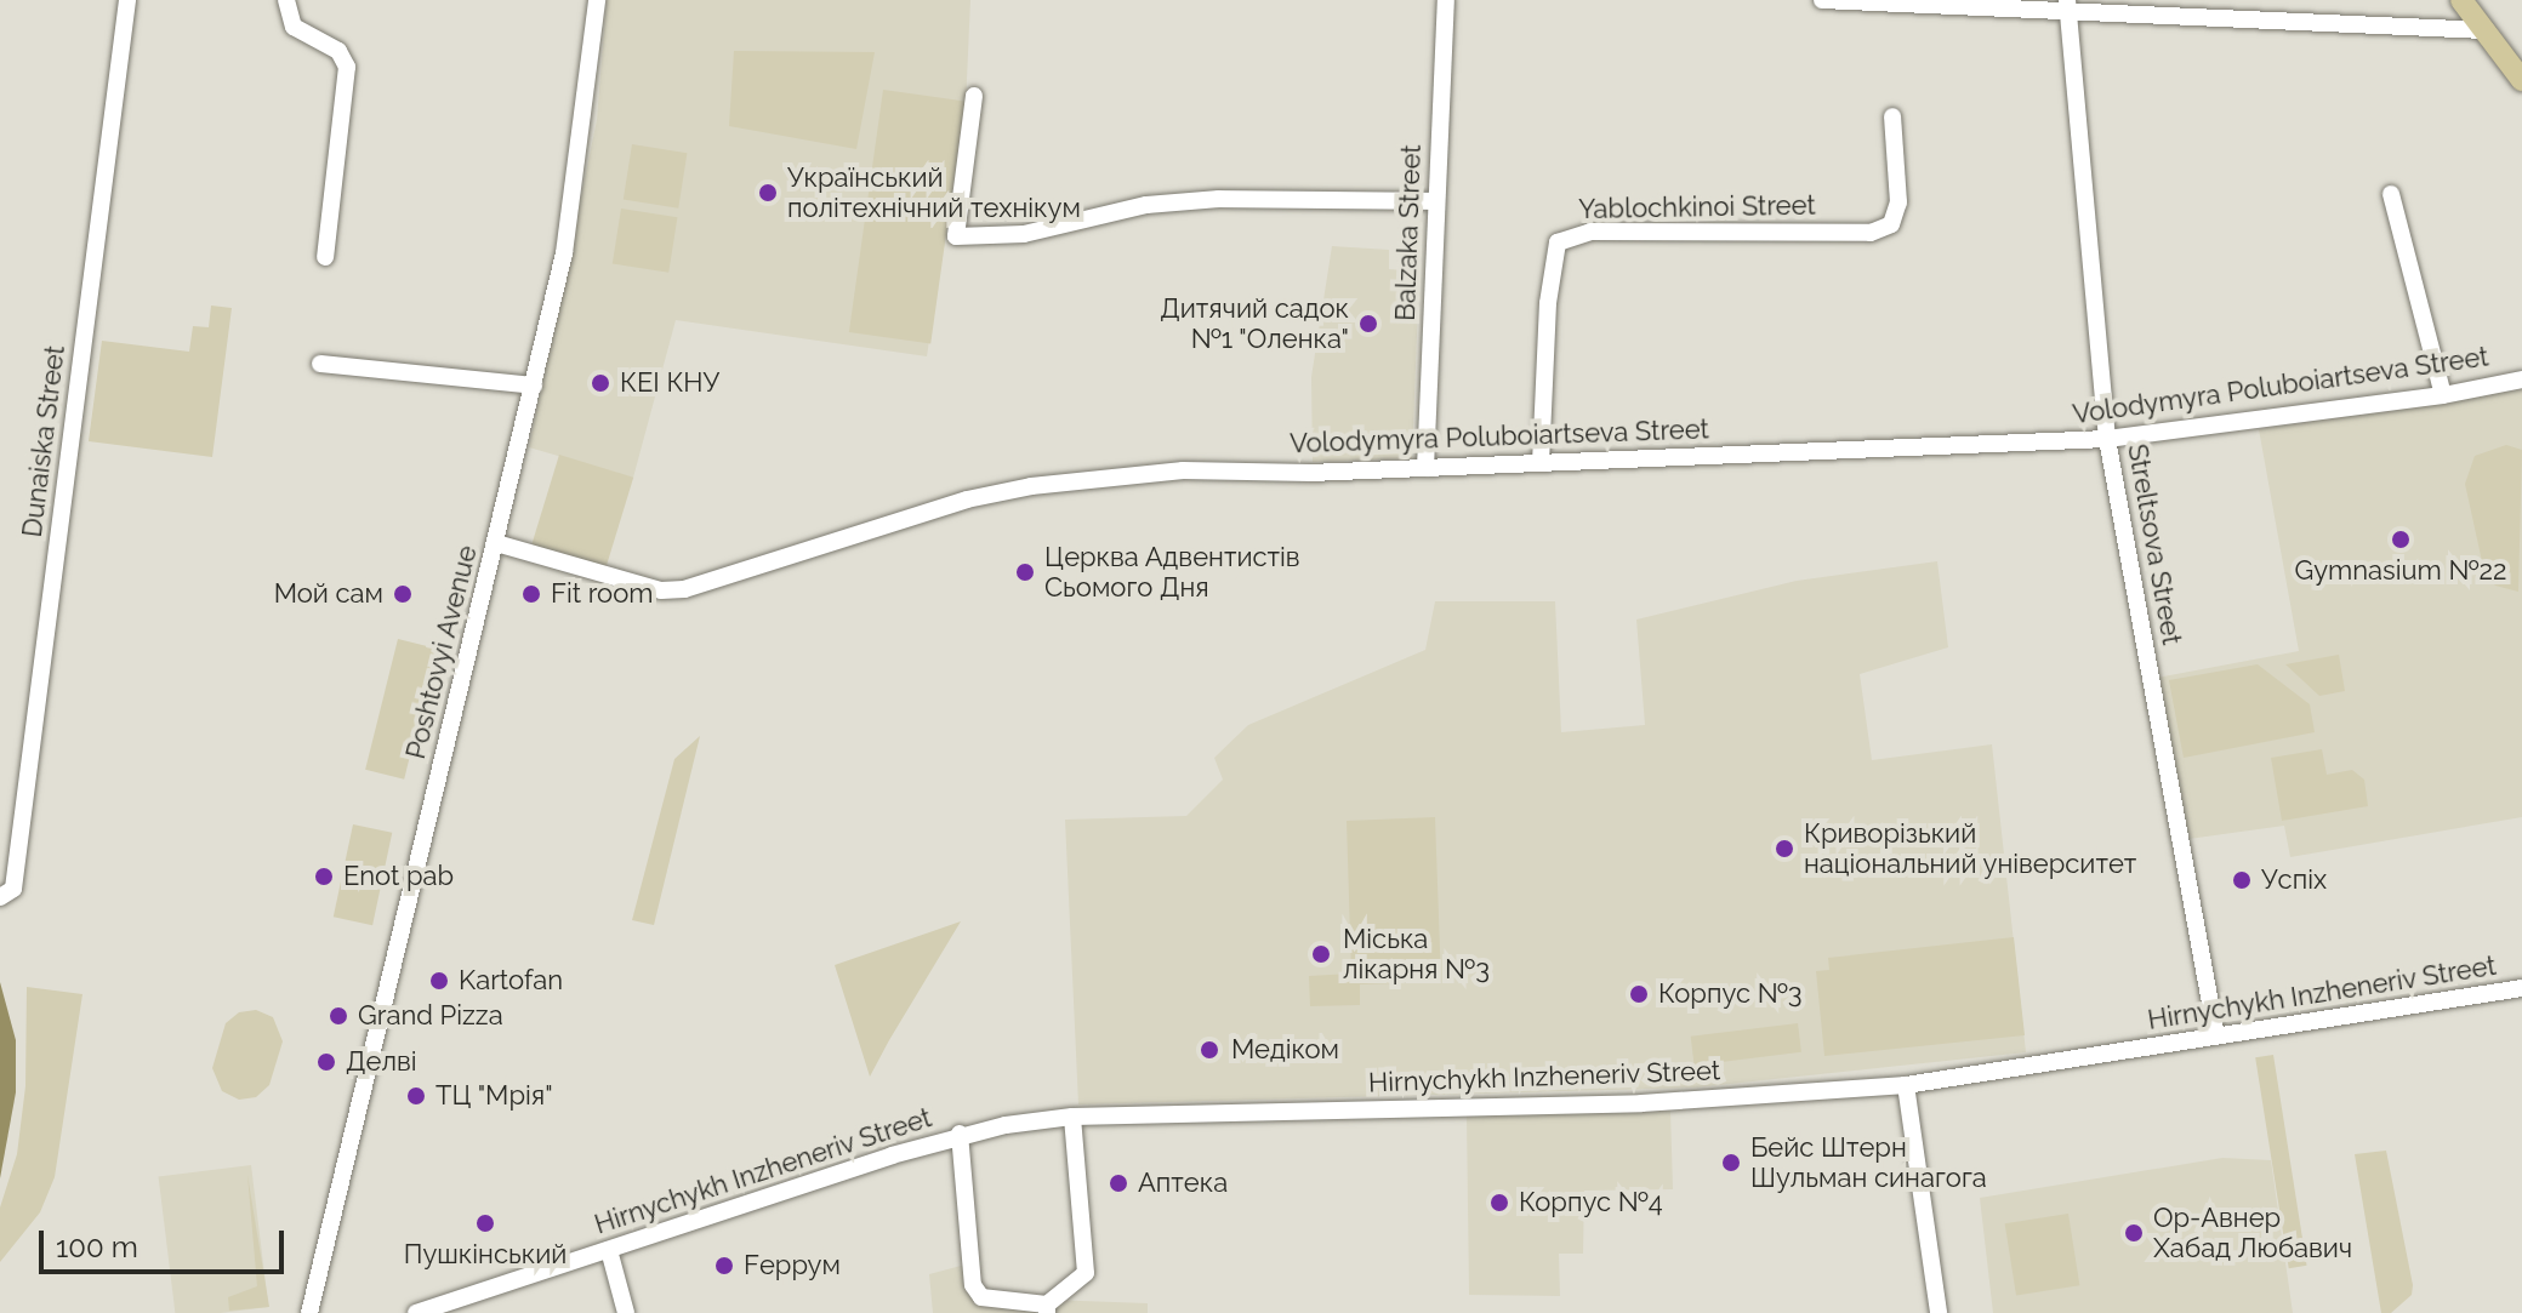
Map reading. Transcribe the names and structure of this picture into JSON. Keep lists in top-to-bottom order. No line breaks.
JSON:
{"streets":{"street":["Yablochkinoi Street","Balzaka Street","Volodymyra Poluboiartseva Street","Dunaiska Street","Streltsova Street","Poshtovyi Avenue","Hirnychykh Inzheneriv Street"]},"crossings":[["Yablochkinoi Street","Volodymyra Poluboiartseva Street"],["Balzaka Street","Volodymyra Poluboiartseva Street"],["Volodymyra Poluboiartseva Street","Streltsova Street"],["Volodymyra Poluboiartseva Street","Poshtovyi Avenue"],["Streltsova Street","Hirnychykh Inzheneriv Street"]],"places":["Український політехнічний технікум","Дитячий садок №1 \"Оленка\"","КЕІ КНУ","Gymnasium №22","Церква Адвентистів Сьомого Дня","Мой сам","Fit room","Криворізький національний університет","Enot pab","Успіх","Міська лікарня №3","Kartofan","Корпус №3","Grand Pizza","Медіком","Делві","ТЦ \"Мрія\"","Бейс Штерн Шульман синагога","Аптека","Корпус №4","Пушкінський","Ор-Авнер Хабад Любавич","Fеррум"],"scale_bar":"100 m"}
